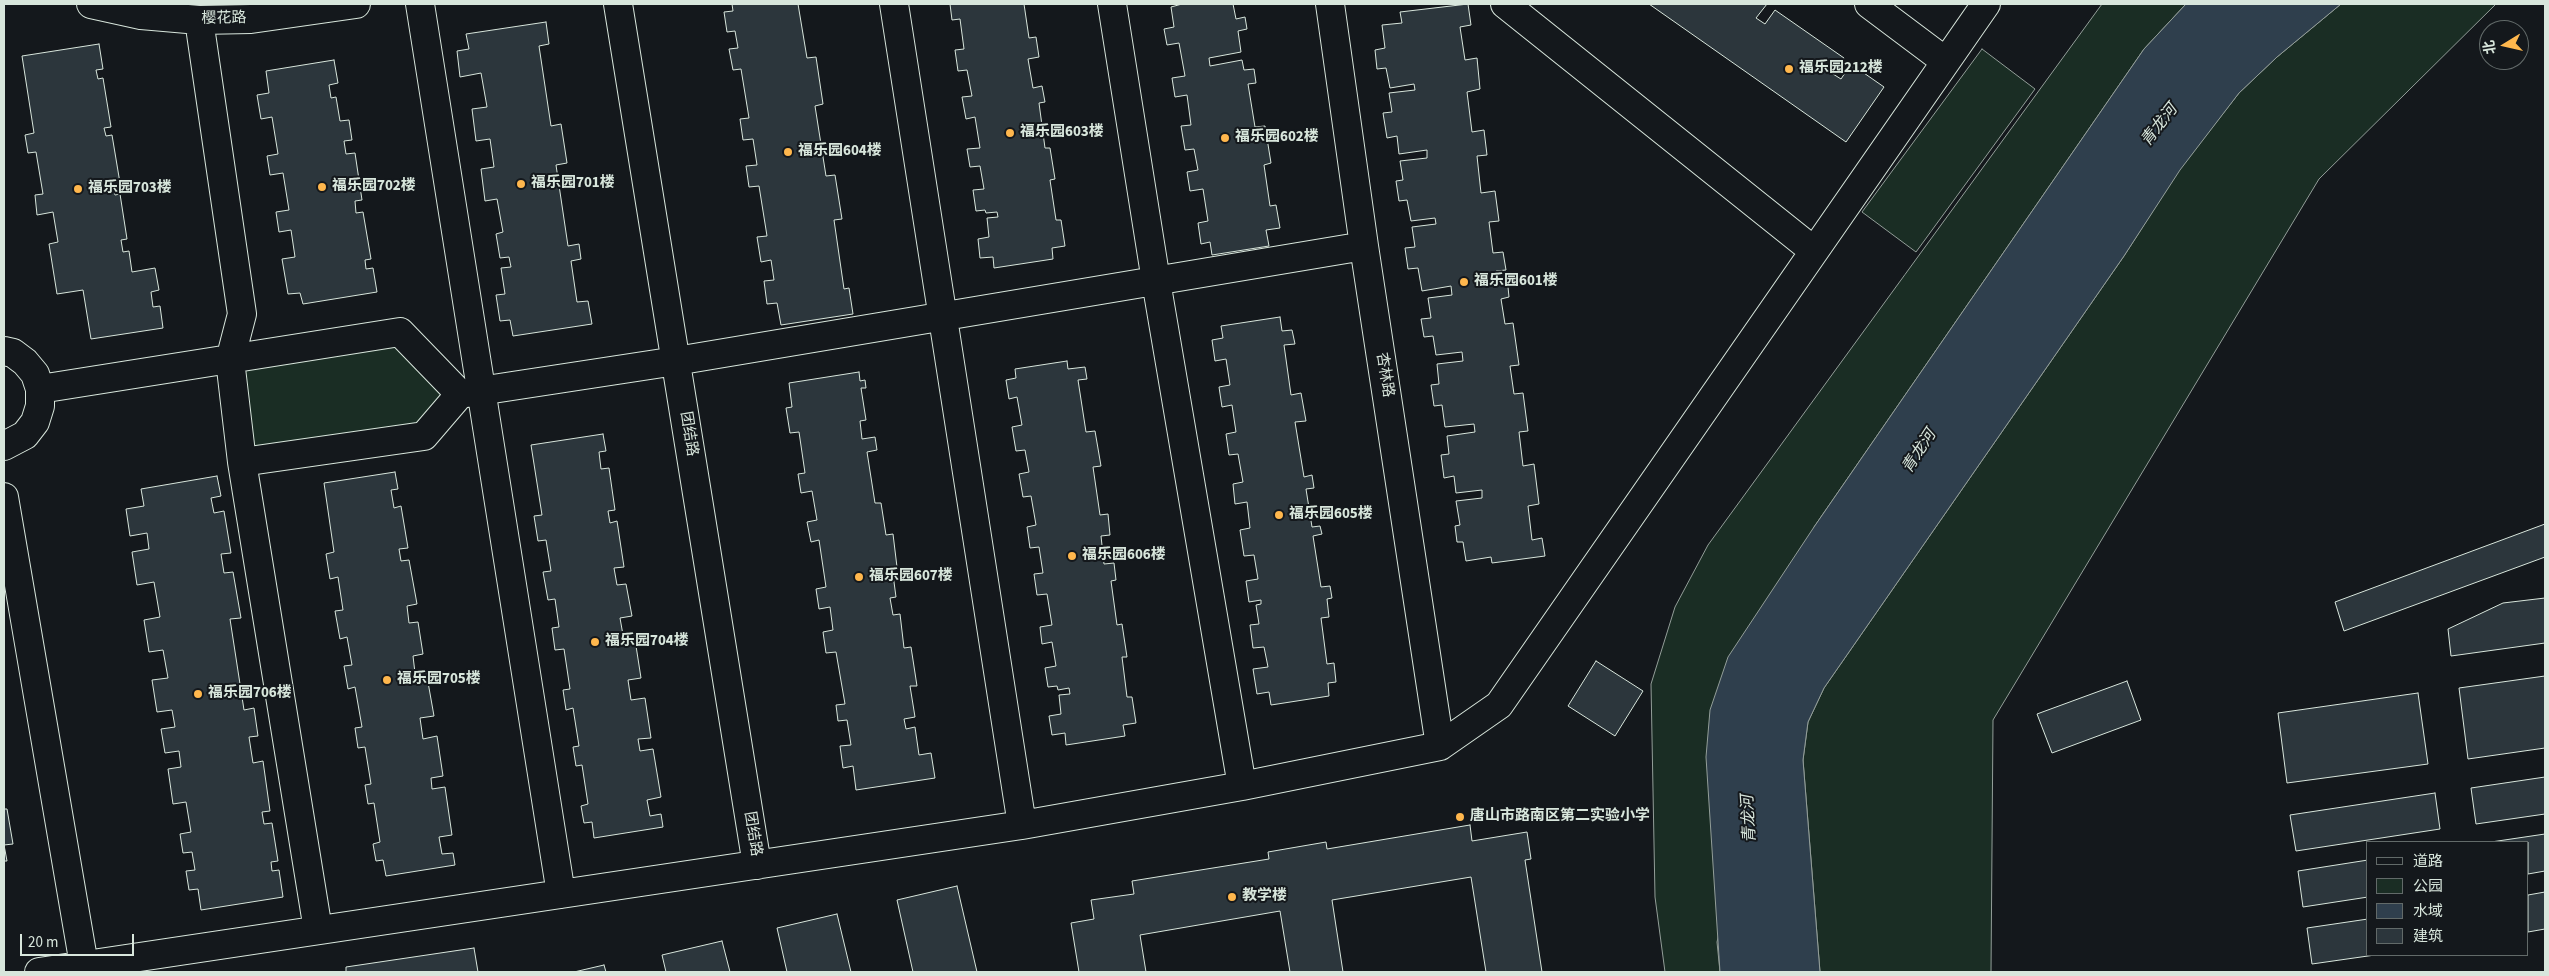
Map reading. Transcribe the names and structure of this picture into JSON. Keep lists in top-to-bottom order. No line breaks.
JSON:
{"streets":{"street":["樱花路","杏林路","团结路"]},"water":["青龙河"],"places":["福乐园212楼","福乐园603楼","福乐园602楼","福乐园604楼","福乐园701楼","福乐园702楼","福乐园703楼","福乐园601楼","福乐园605楼","福乐园606楼","福乐园607楼","福乐园704楼","福乐园705楼","福乐园706楼","唐山市路南区第二实验小学","教学楼"],"legend":["道路","公园","水域","建筑"],"scale_bar":"20 m","north":"left"}
